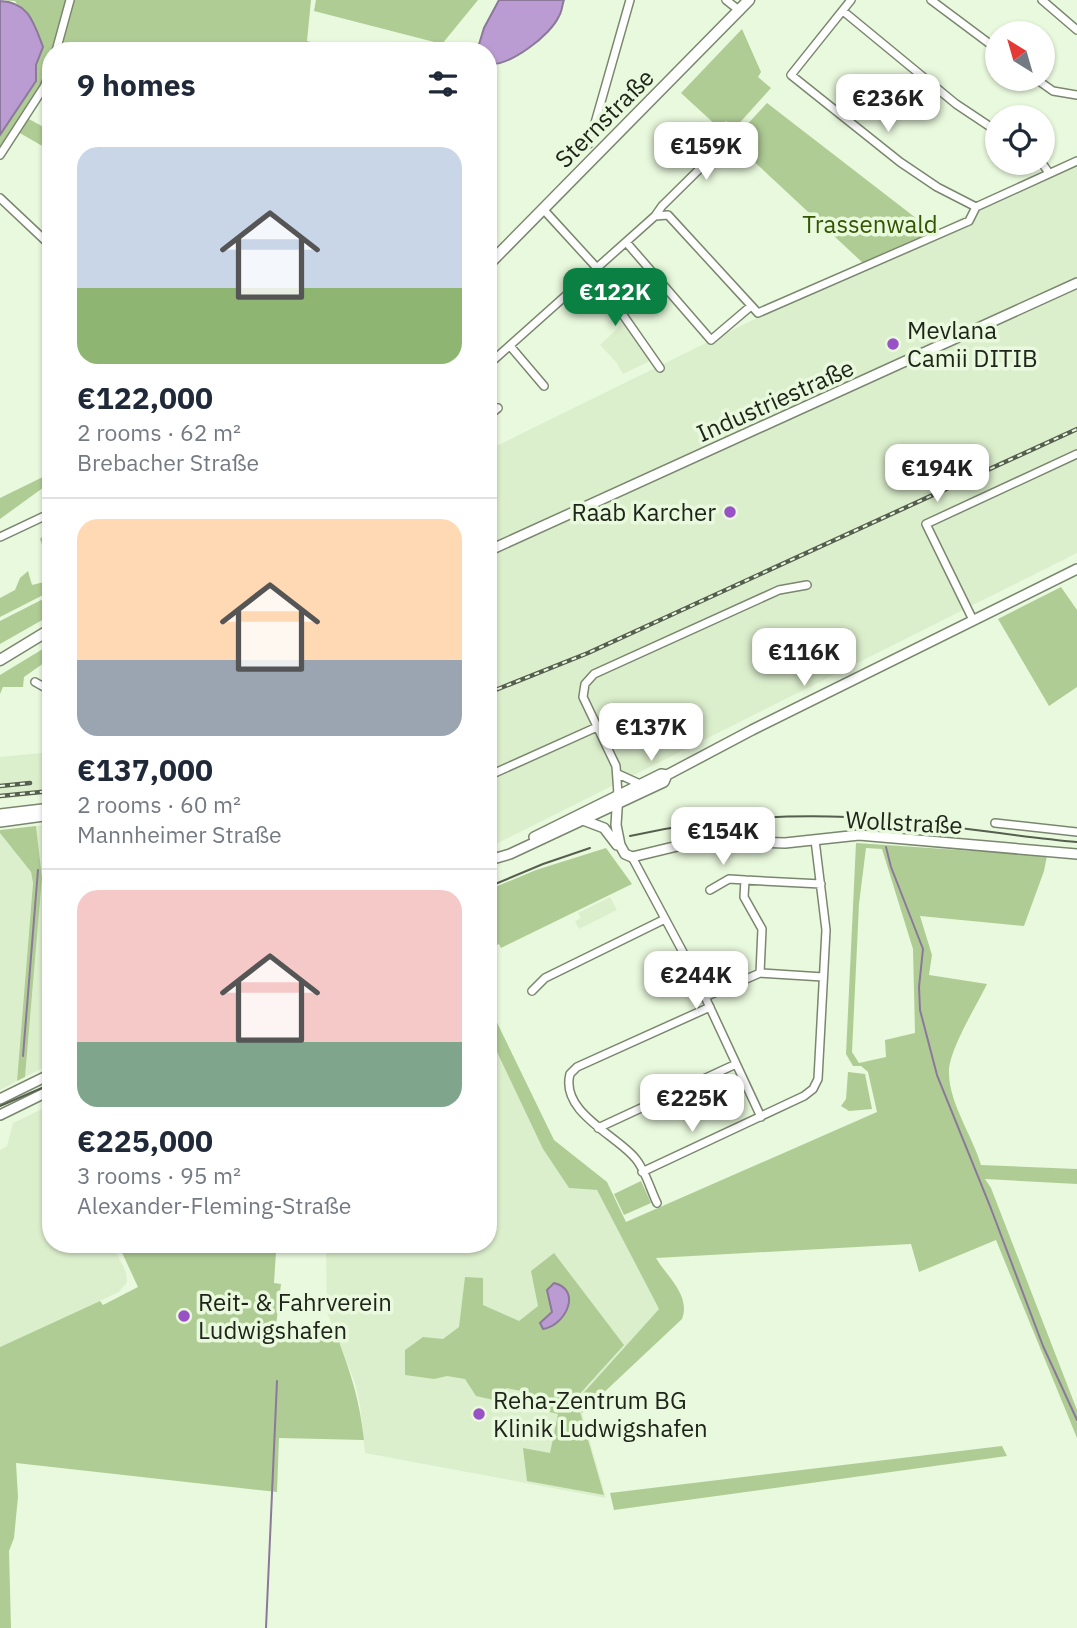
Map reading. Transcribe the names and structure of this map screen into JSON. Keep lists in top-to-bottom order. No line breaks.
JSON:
{"streets":{"main road":["Sternstraße"],"street":["Industriestraße","Wollstraße"]},"parks":["Trassenwald"],"places":["Mevlana Camii DITIB","Raab Karcher","Reit- & Fahrverein Ludwigshafen","Reha-Zentrum BG Klinik Ludwigshafen"],"north":"top left","page":{"heading":"9 homes","price":["€236K","€159K","€122K","€194K","€116K","€137K","€154K","€244K","€225K"],"list":[{"name":"€122,000","note":"2 rooms · 62 m² · Brebacher Straße"},{"name":"€137,000","note":"2 rooms · 60 m² · Mannheimer Straße"},{"name":"€225,000","note":"3 rooms · 95 m² · Alexander-Fleming-Straße"}]}}
